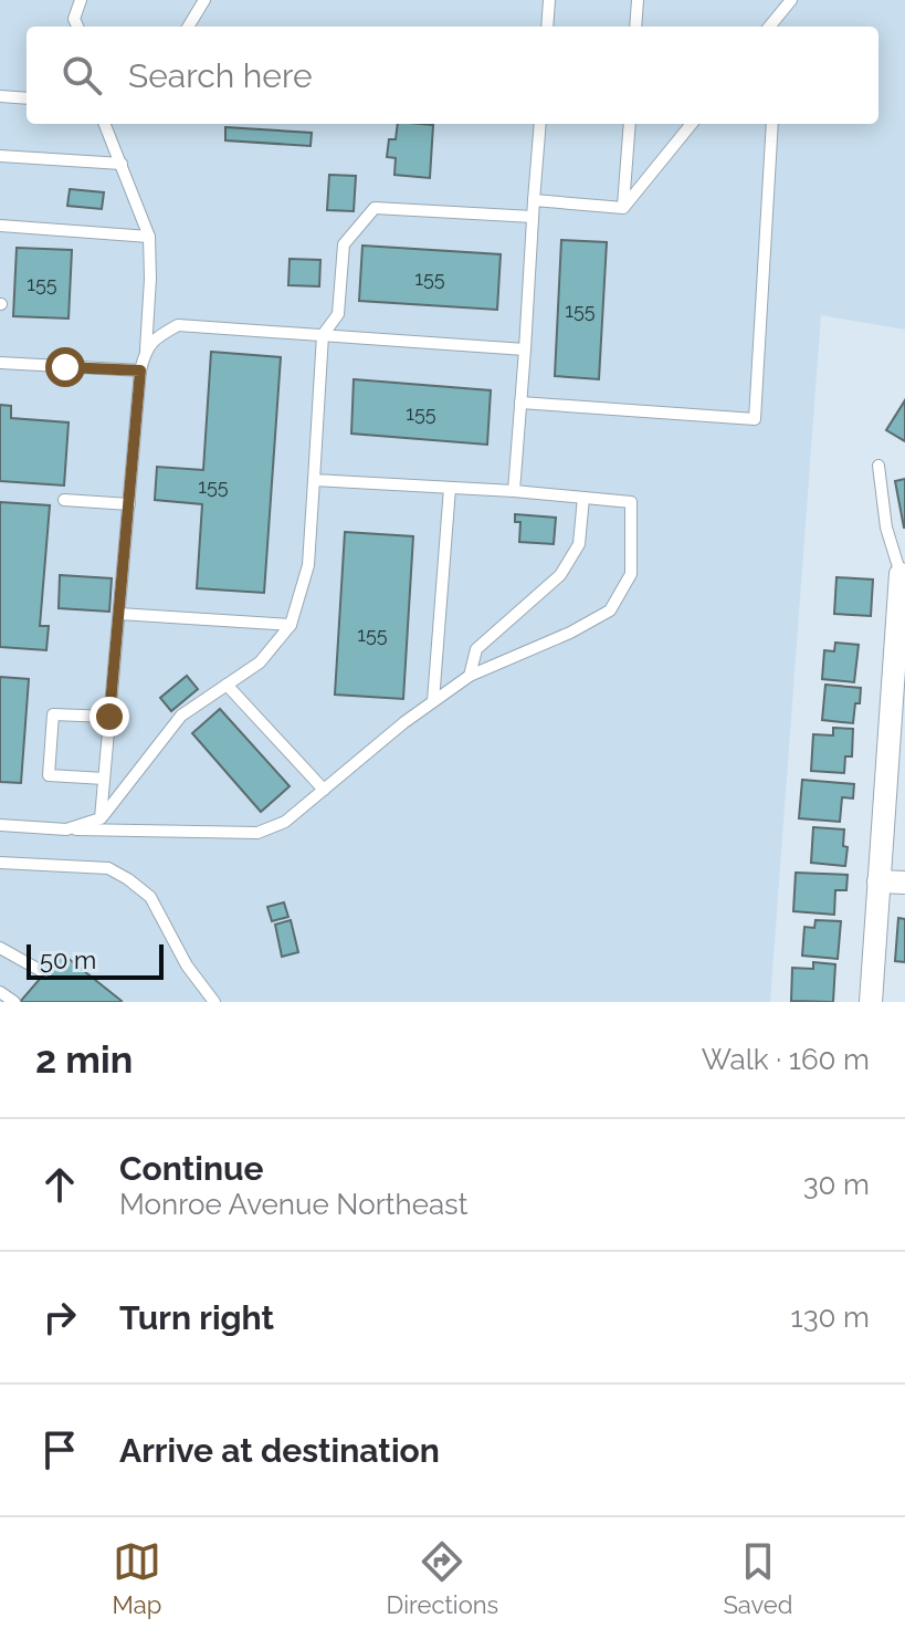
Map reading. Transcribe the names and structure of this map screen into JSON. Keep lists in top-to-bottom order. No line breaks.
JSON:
{"house_numbers":["155","155","155","155","155","155"],"scale_bar":"50 m","page":{"search":"Search here","scale":"50 m","heading":["2 min","Walk · 160 m"],"list":[["Continue","Monroe Avenue Northeast","30 m"],["Turn right","130 m"],"Arrive at destination"],"nav":["Map","Directions","Saved"]}}
